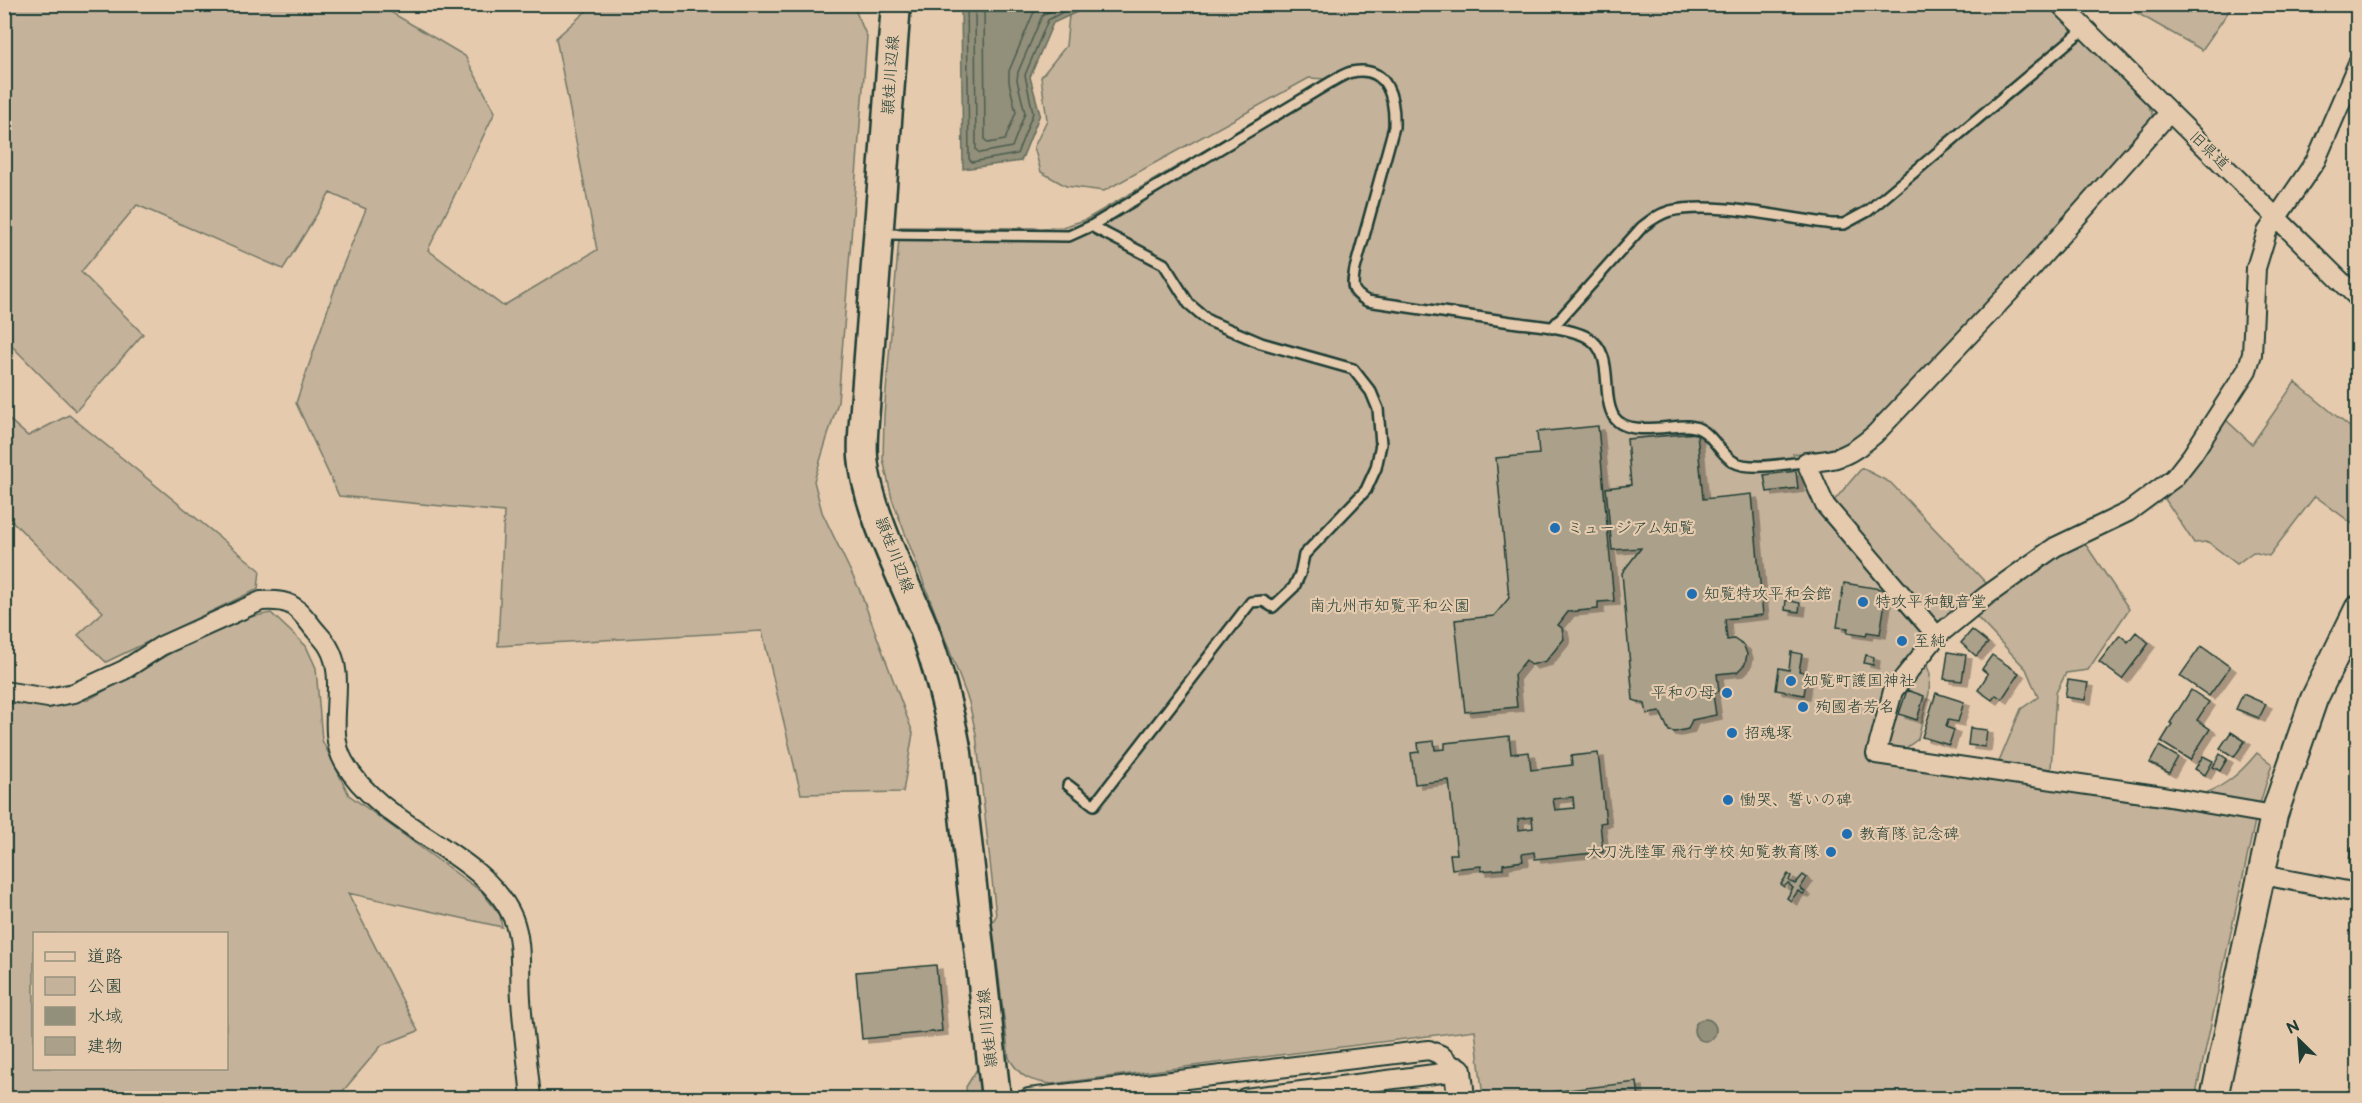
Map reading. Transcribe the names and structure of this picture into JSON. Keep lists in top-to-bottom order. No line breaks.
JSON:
{"streets":{"main road":["頴娃川辺線"],"street":["旧県道"]},"parks":["南九州市知覧平和公園"],"places":["ミュージアム知覧","知覧特攻平和会館","特攻平和観音堂","至純","知覧町護国神社","平和の母","殉國者芳名","招魂塚","慟哭、誓いの碑","教育隊 記念碑","大刀洗陸軍 飛行学校 知覧教育隊"],"legend":["道路","公園","水域","建物"],"north":"top left"}
